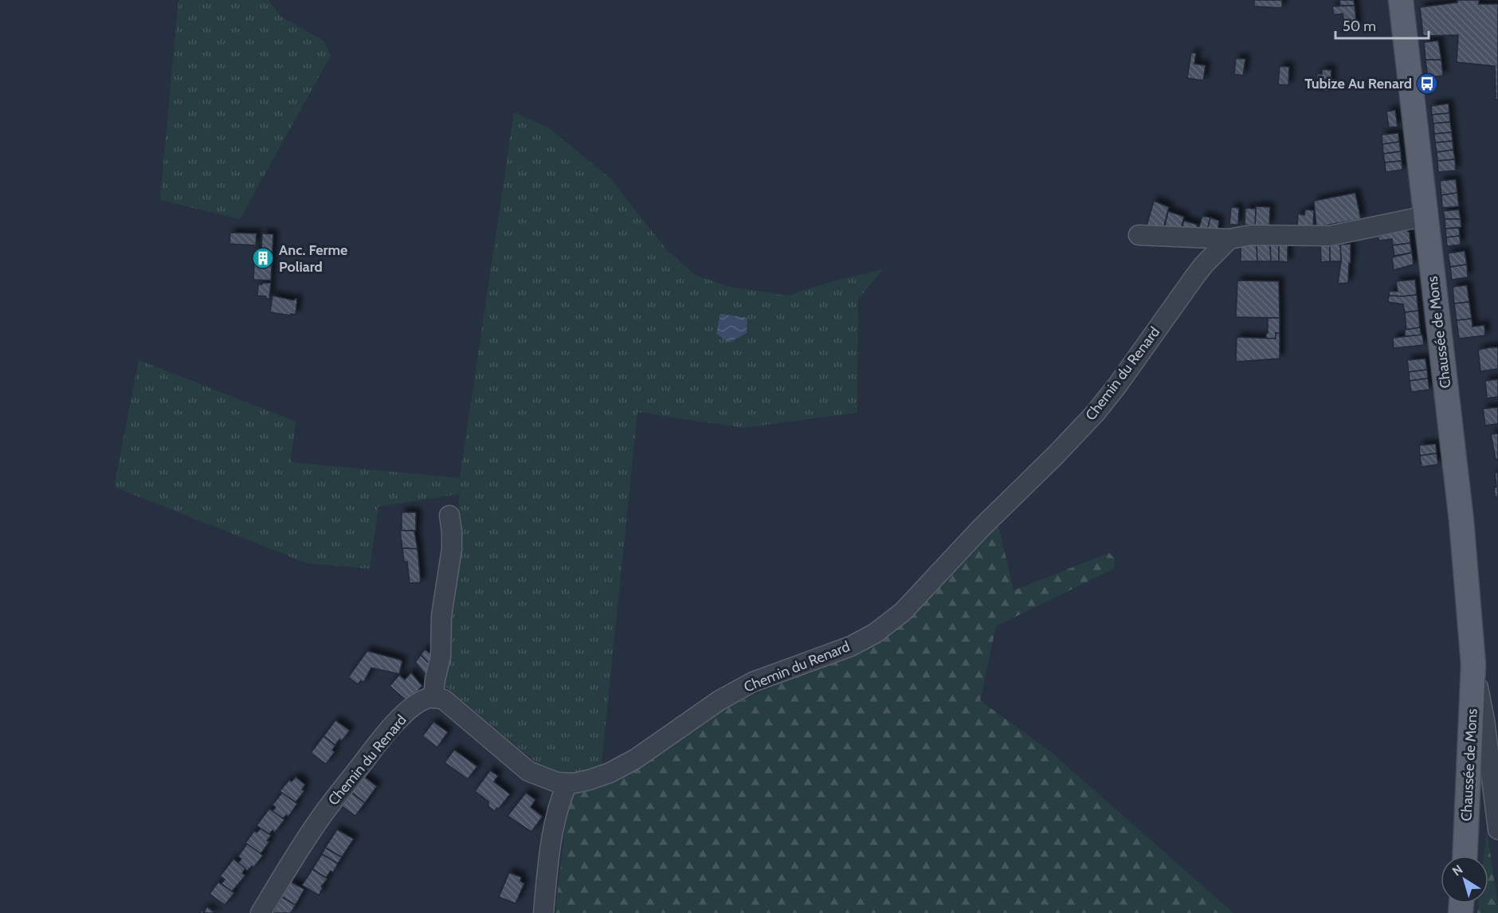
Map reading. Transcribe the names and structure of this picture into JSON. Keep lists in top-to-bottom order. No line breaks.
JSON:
{"streets":{"main road":["Chaussée de Mons"],"street":["Chemin du Renard"]},"places":{"bus stop":["Tubize Au Renard"],"building":["Anc. Ferme Poliard"]},"scale_bar":"50 m","north":"top left"}
